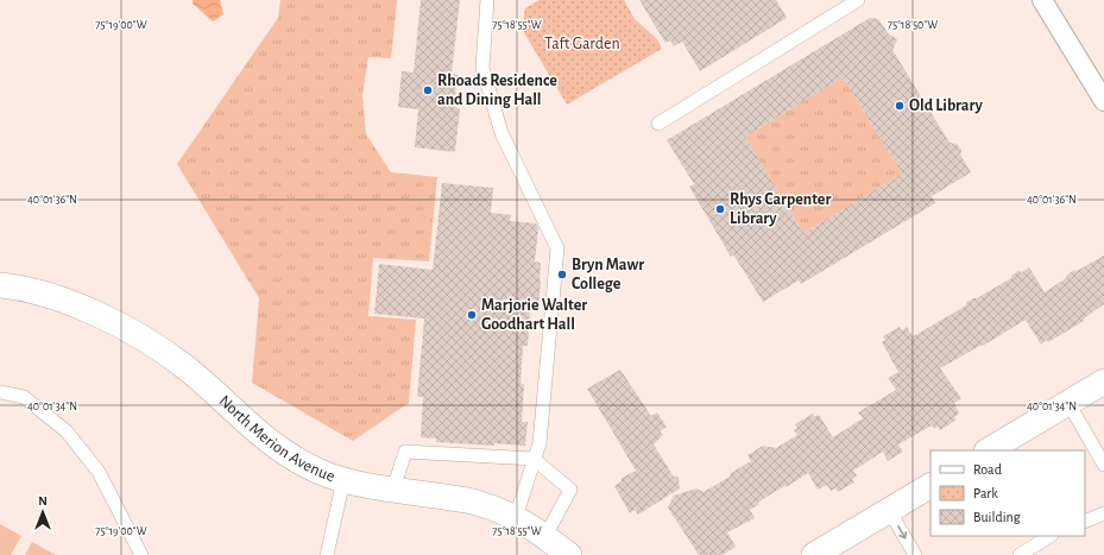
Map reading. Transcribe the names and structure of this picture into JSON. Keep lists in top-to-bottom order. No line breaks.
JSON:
{"streets":{"street":["North Merion Avenue"]},"parks":["Taft Garden"],"places":["Rhoads Residence and Dining Hall","Old Library","Rhys Carpenter Library","Bryn Mawr College","Marjorie Walter Goodhart Hall"],"legend":["Road","Park","Building"],"north":"top","coordinates":["75°19'00\"W","75°18'55\"W","75°18'50\"W","40°01'36\"N","40°01'34\"N"]}
